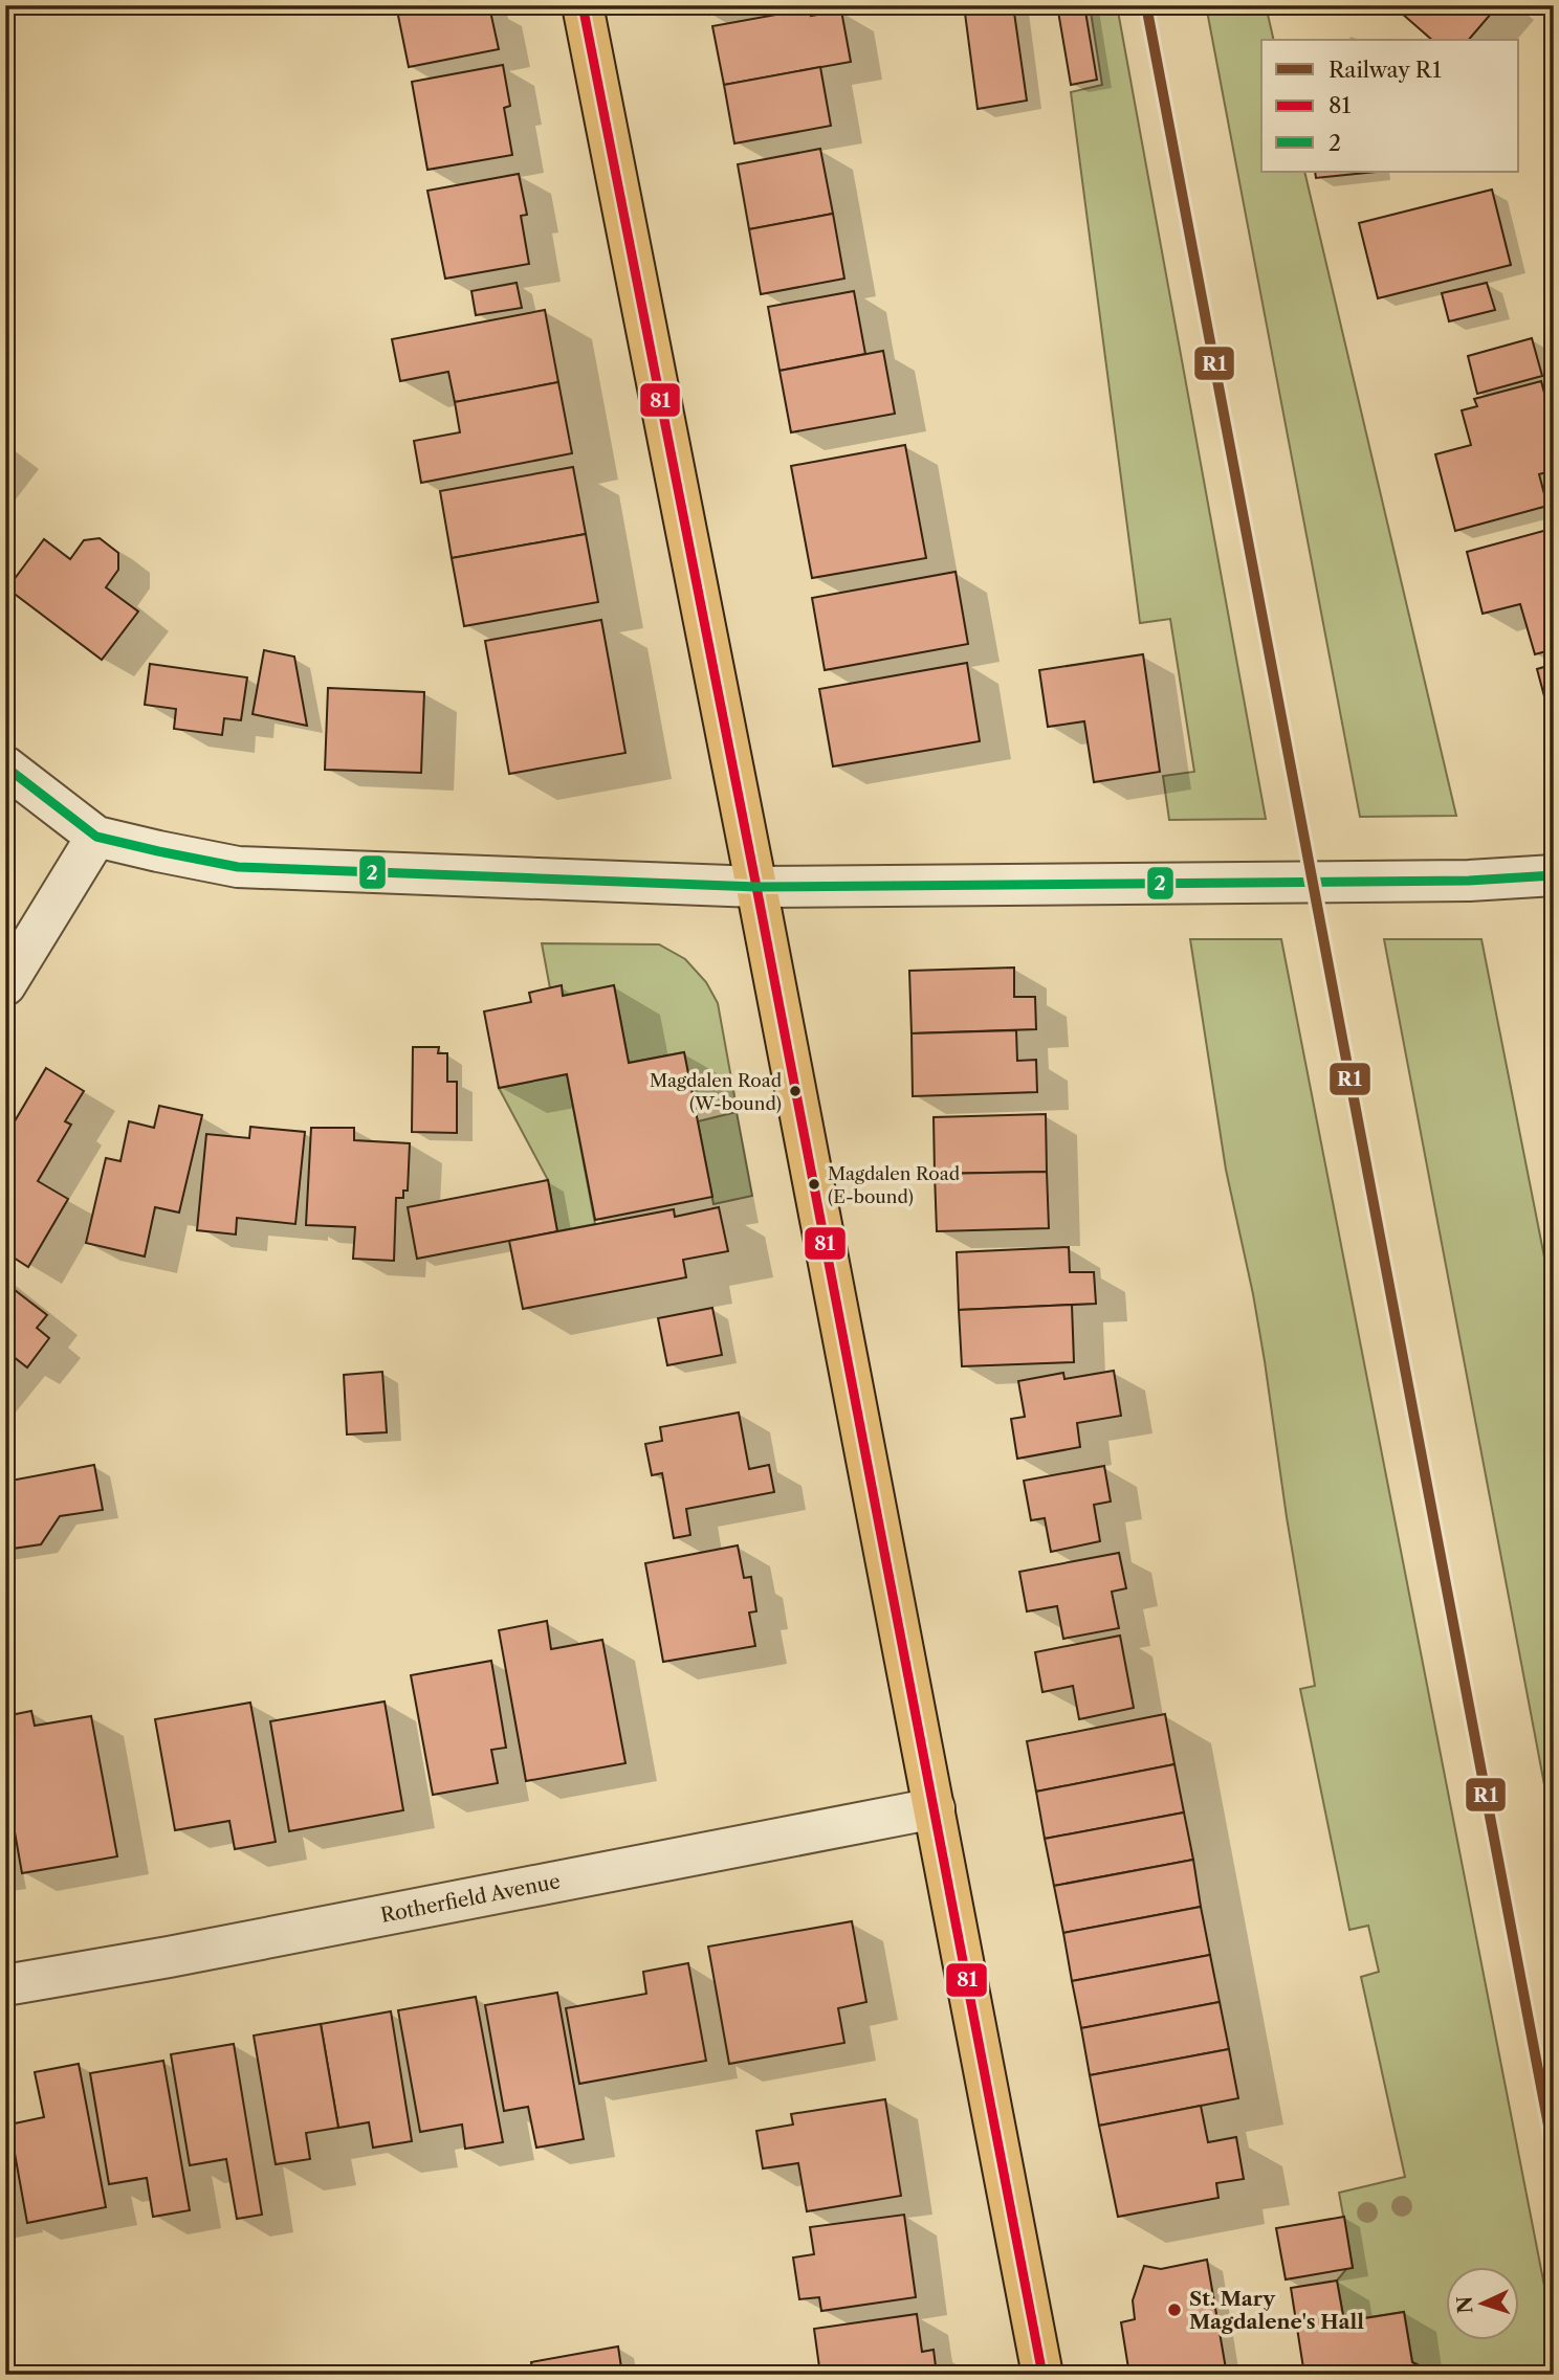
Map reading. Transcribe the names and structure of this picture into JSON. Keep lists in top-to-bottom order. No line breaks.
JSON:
{"streets":{"street":["Rotherfield Avenue"]},"places":["Magdalen Road (W-bound)","Magdalen Road (E-bound)","St. Mary Magdalene's Hall"],"lines":["rail line R1","transit line 81","transit line 2"],"legend":["Railway R1","81","2"],"north":"left"}
